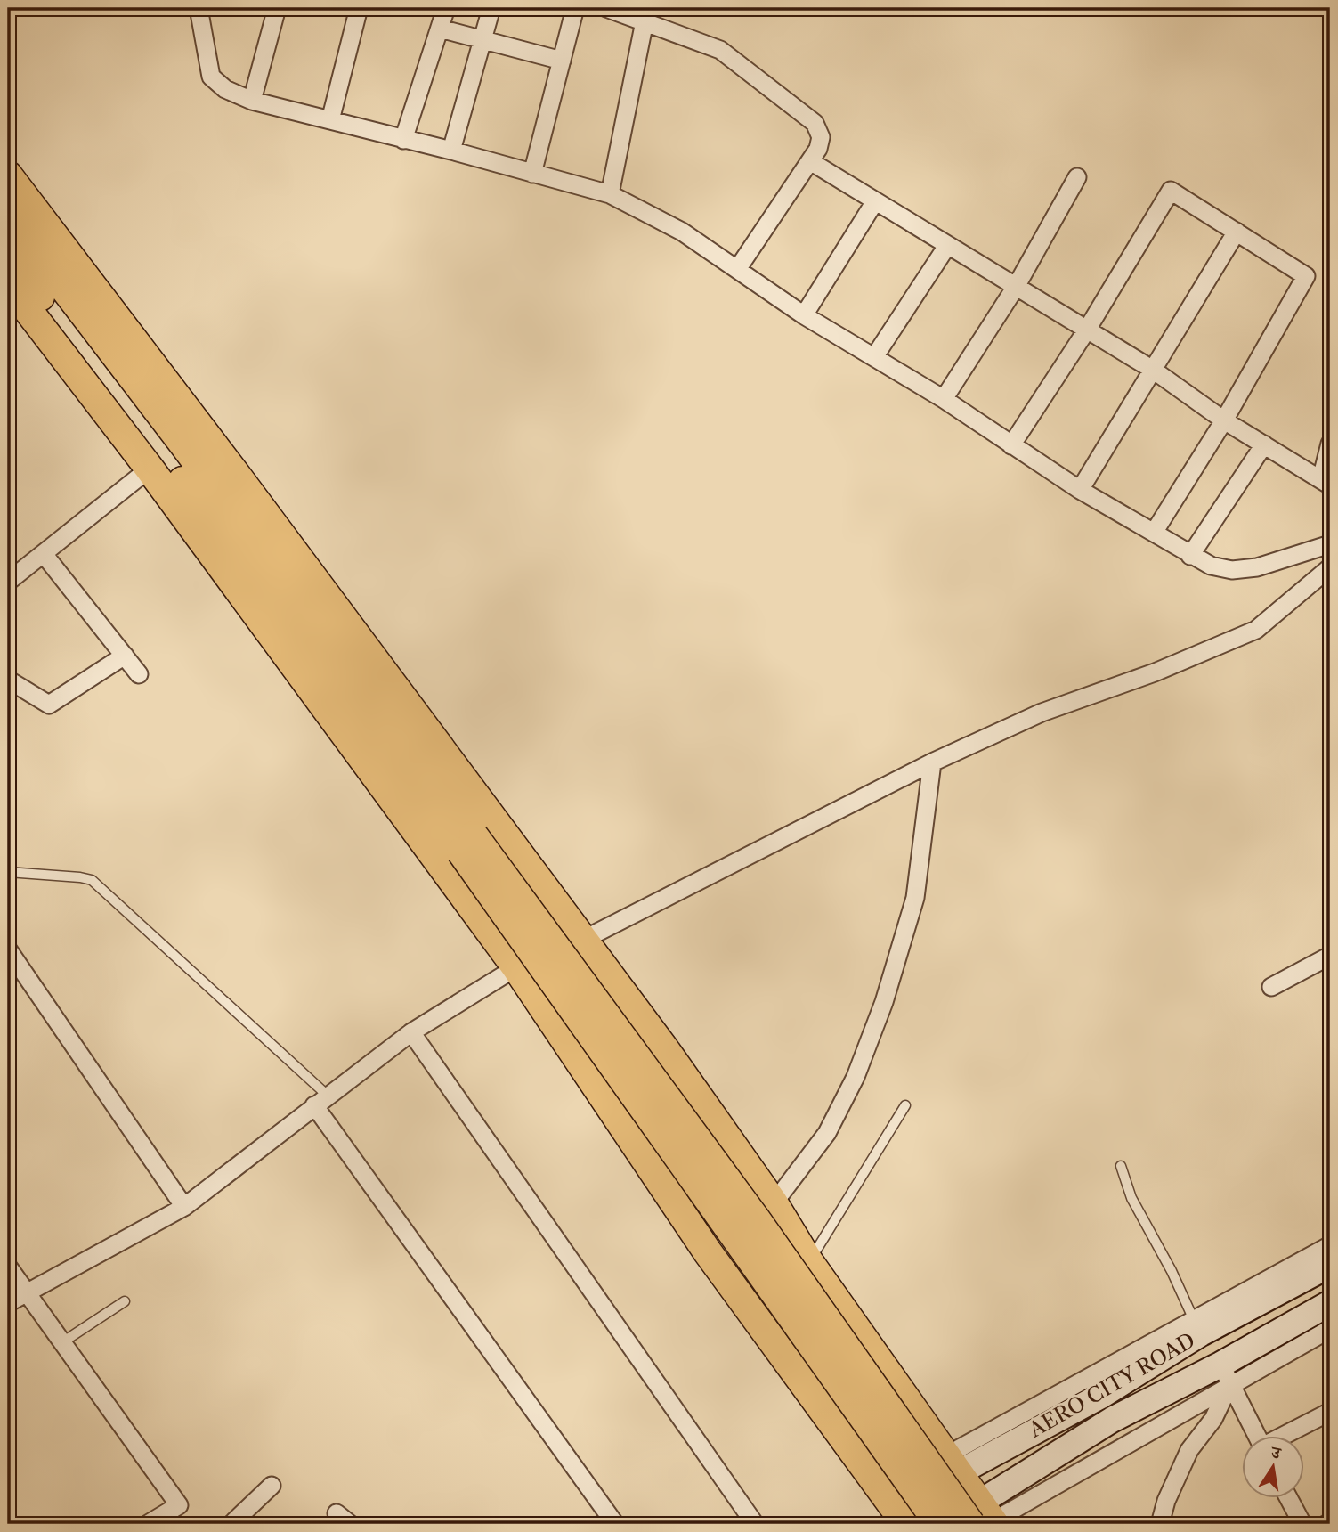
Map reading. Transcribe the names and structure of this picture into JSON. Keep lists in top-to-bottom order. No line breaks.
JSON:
{"streets":{"street":["AERO CITY ROAD"]},"north":"top"}
